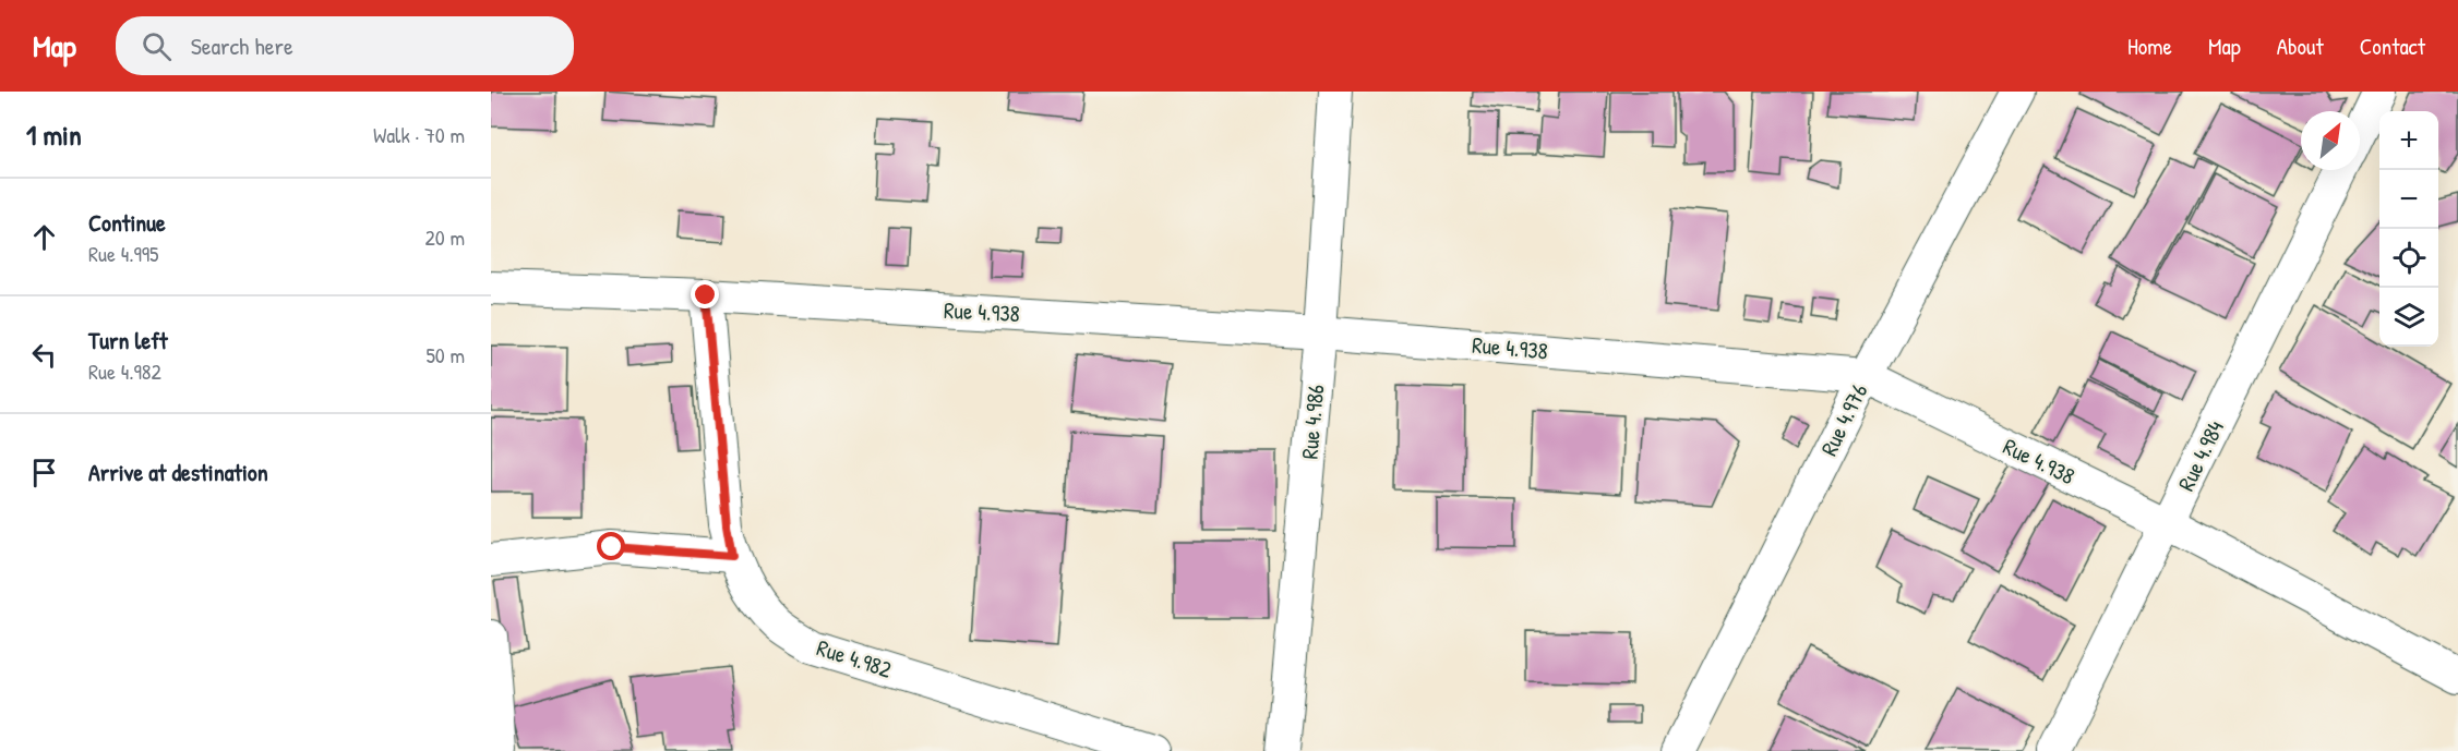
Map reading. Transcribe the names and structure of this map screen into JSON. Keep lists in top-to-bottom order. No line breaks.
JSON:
{"streets":{"street":["Rue 4.938","Rue 4.976","Rue 4.986","Rue 4.984","Rue 4.982"]},"crossings":[["Rue 4.938","Rue 4.976"],["Rue 4.938","Rue 4.986"],["Rue 4.938","Rue 4.984"],["Rue 4.938","Rue 4.982"]],"north":"top right","page":{"header":"Map","search":"Search here","nav":["Home","Map","About","Contact"],"heading":["1 min","Walk · 70 m"],"map_buttons":["+","−"],"list":[["Continue","Rue 4.995","20 m"],["Turn left","Rue 4.982","50 m"],"Arrive at destination"]}}
